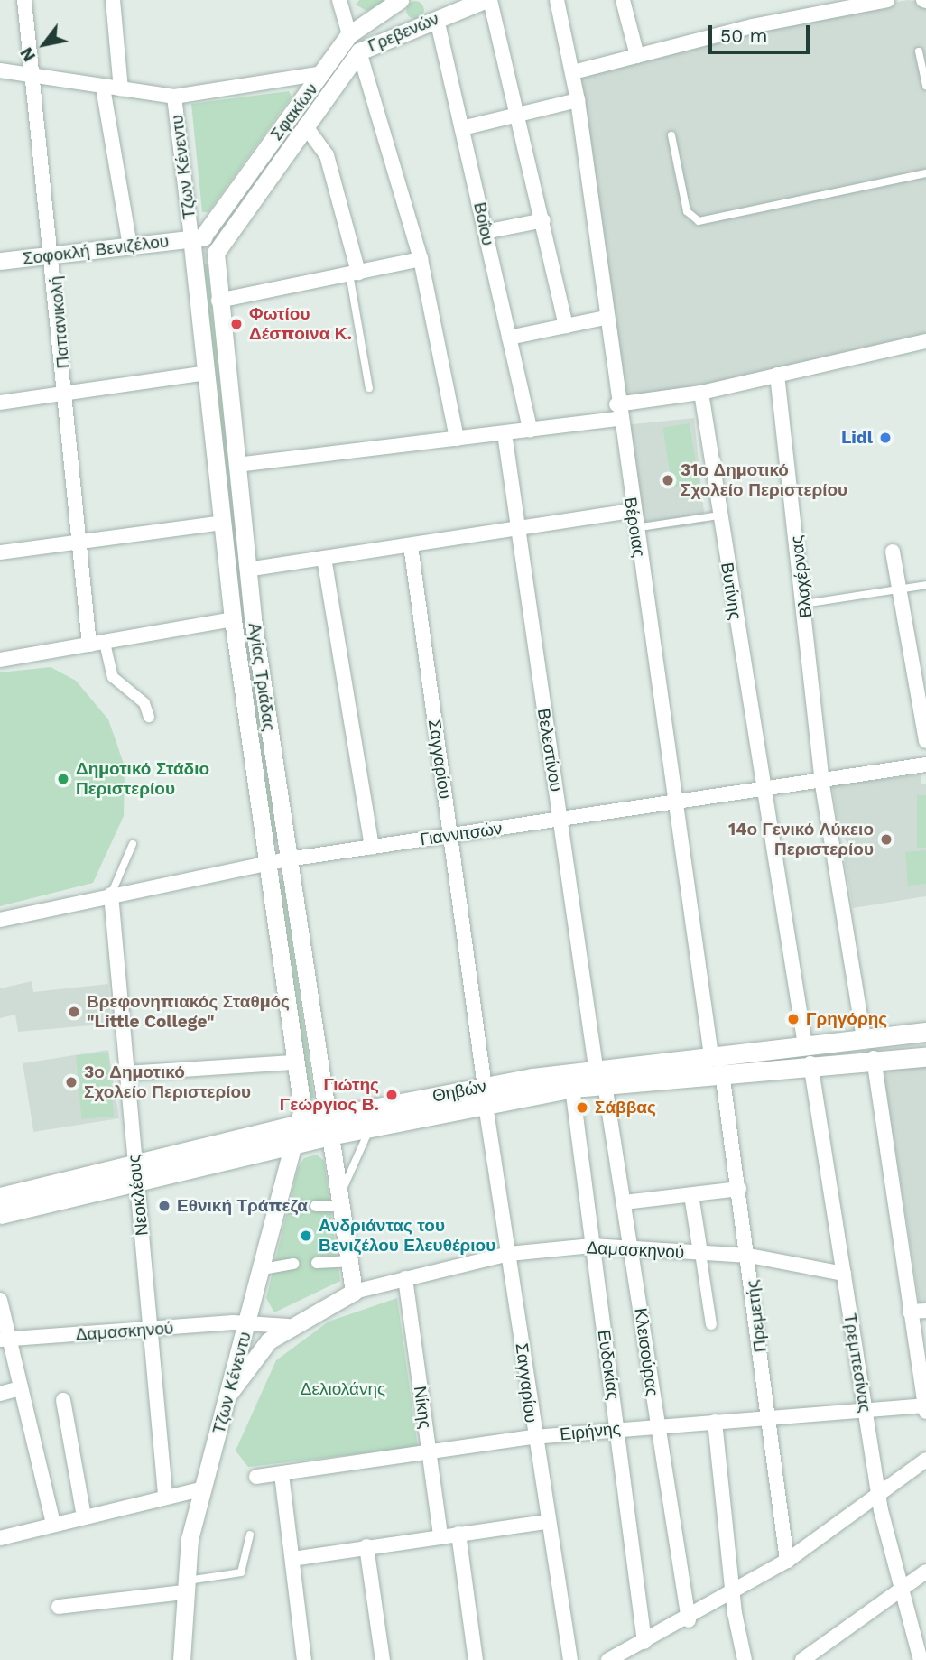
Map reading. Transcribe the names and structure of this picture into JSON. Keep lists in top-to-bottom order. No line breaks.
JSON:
{"streets":{"main road":["Θηβών"],"street":["Γρεβενών","Σφακίων","Τζων Κένεντυ","Βοΐου","Σοφοκλή Βενιζέλου","Παπανικολή","Βέροιας","Βλαχέρνας","Βυτίνης","Αγίας Τριάδας","Βελεστίνου","Σαγγαρίου","Γιαννιτσών","Νεοκλέους","Δαμασκηνού","Πρεμετής","Κλεισούρας","Τρεμπεσίνας","Ευδοκίας","Νίκης","Ειρήνης"]},"crossings":[["Γρεβενών","Σφακίων"],["Γρεβενών","Βοΐου"],["Σφακίων","Τζων Κένεντυ"],["Σφακίων","Σοφοκλή Βενιζέλου"],["Σφακίων","Αγίας Τριάδας"],["Τζων Κένεντυ","Σοφοκλή Βενιζέλου"],["Τζων Κένεντυ","Αγίας Τριάδας"],["Τζων Κένεντυ","Θηβών"],["Τζων Κένεντυ","Δαμασκηνού"],["Σοφοκλή Βενιζέλου","Παπανικολή"],["Σοφοκλή Βενιζέλου","Αγίας Τριάδας"],["Βέροιας","Γιαννιτσών"],["Βέροιας","Θηβών"],["Βέροιας","Πρεμετής"],["Βλαχέρνας","Γιαννιτσών"],["Βλαχέρνας","Θηβών"],["Βυτίνης","Γιαννιτσών"],["Βυτίνης","Τρεμπεσίνας"],["Αγίας Τριάδας","Γιαννιτσών"],["Αγίας Τριάδας","Θηβών"],["Αγίας Τριάδας","Δαμασκηνού"],["Βελεστίνου","Γιαννιτσών"],["Βελεστίνου","Θηβών"],["Βελεστίνου","Κλεισούρας"],["Σαγγαρίου","Γιαννιτσών"],["Σαγγαρίου","Θηβών"],["Σαγγαρίου","Δαμασκηνού"],["Σαγγαρίου","Ειρήνης"],["Γιαννιτσών","Νεοκλέους"],["Γιαννιτσών","Τρεμπεσίνας"],["Θηβών","Νεοκλέους"],["Θηβών","Πρεμετής"],["Θηβών","Κλεισούρας"],["Θηβών","Τρεμπεσίνας"],["Θηβών","Ευδοκίας"],["Νεοκλέους","Δαμασκηνού"],["Δαμασκηνού","Πρεμετής"],["Δαμασκηνού","Κλεισούρας"],["Δαμασκηνού","Τρεμπεσίνας"],["Δαμασκηνού","Ευδοκίας"],["Δαμασκηνού","Νίκης"],["Πρεμετής","Ειρήνης"],["Κλεισούρας","Ειρήνης"],["Τρεμπεσίνας","Ειρήνης"],["Ευδοκίας","Ειρήνης"],["Νίκης","Ειρήνης"]],"parks":["Δελιολάνης"],"places":["Φωτίου Δέσποινα Κ.","Lidl","31ο Δημοτικό Σχολείο Περιστερίου","Δημοτικό Στάδιο Περιστερίου","14ο Γενικό Λύκειο Περιστερίου","Βρεφονηπιακός Σταθμός \"Little College\"","Γρηγόρης","3ο Δημοτικό Σχολείο Περιστερίου","Γιώτης Γεώργιος Β.","Σάββας","Εθνική Τράπεζα","Ανδριάντας του Βενιζέλου Ελευθέριου"],"scale_bar":"50 m","north":"bottom left"}
